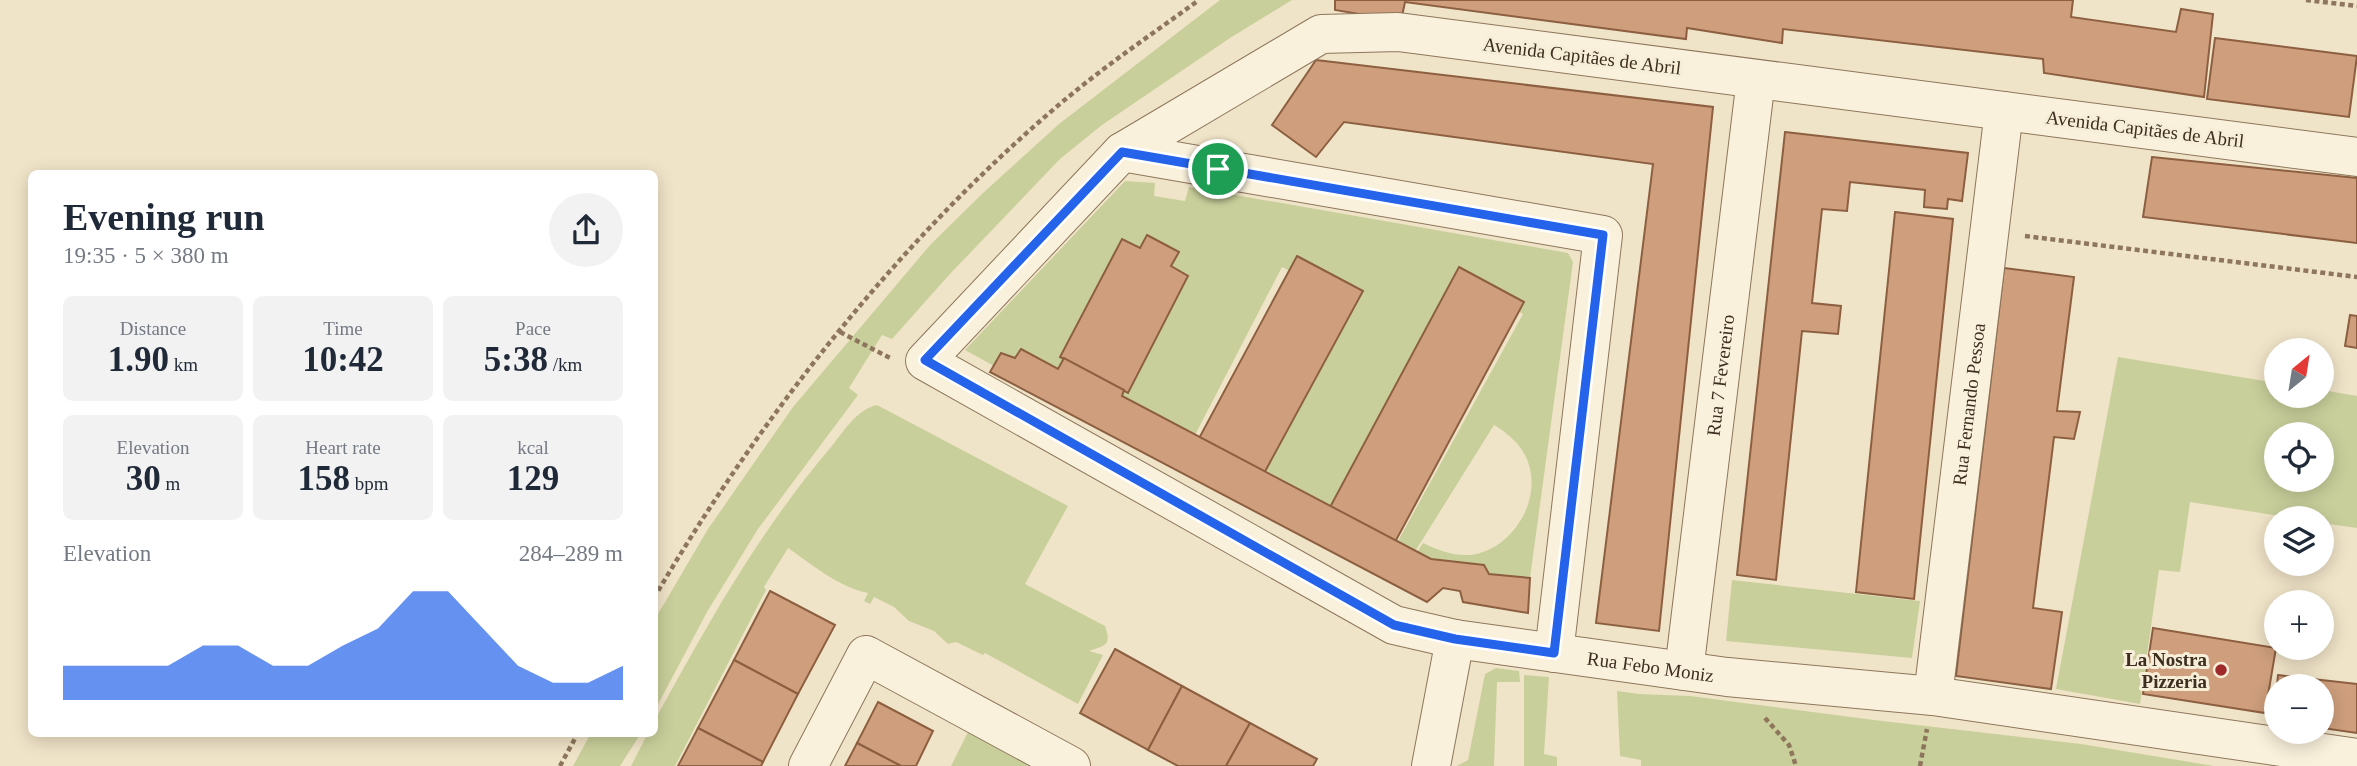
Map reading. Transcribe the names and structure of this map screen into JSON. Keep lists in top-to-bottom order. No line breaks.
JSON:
{"streets":{"street":["Avenida Capitães de Abril","Rua 7 Fevereiro","Rua Fernando Pessoa","Rua Febo Moniz"]},"crossings":[["Avenida Capitães de Abril","Rua 7 Fevereiro"],["Avenida Capitães de Abril","Rua Fernando Pessoa"],["Avenida Capitães de Abril","Rua Febo Moniz"],["Rua 7 Fevereiro","Rua Febo Moniz"],["Rua Fernando Pessoa","Rua Febo Moniz"]],"places":["La Nostra Pizzeria"],"north":"top right","page":{"heading":["Evening run","19:35 · 5 × 380 m"],"stats":[["Distance","1.90 km"],["Time","10:42"],["Pace","5:38 /km"],["Elevation","30 m"],["Heart rate","158 bpm"],["kcal","129"]],"map_buttons":["+","−"],"chart":["Elevation","284–289 m"]}}
